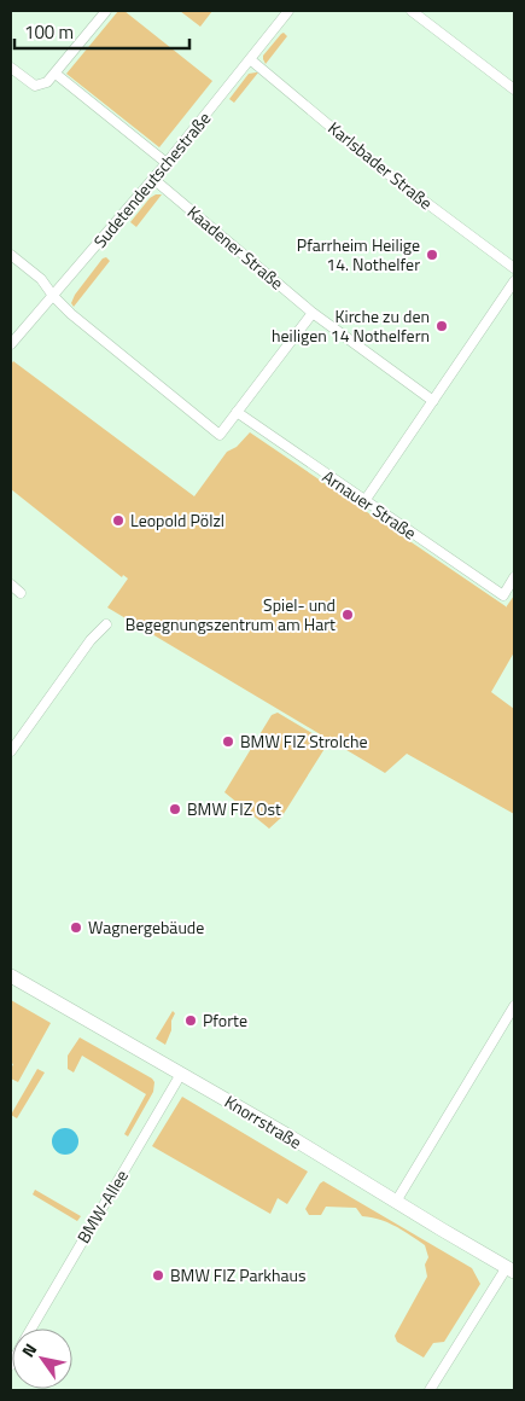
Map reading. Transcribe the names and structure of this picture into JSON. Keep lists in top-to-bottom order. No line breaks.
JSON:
{"streets":{"street":["Karlsbader Straße","Sudetendeutschestraße","Kaadener Straße","Arnauer Straße","Knorrstraße","BMW-Allee"]},"crossings":[["Karlsbader Straße","Sudetendeutschestraße"],["Sudetendeutschestraße","Kaadener Straße"],["Knorrstraße","BMW-Allee"]],"places":["Pfarrheim Heilige 14. Nothelfer","Kirche zu den heiligen 14 Nothelfern","Leopold Pölzl","Spiel- und Begegnungszentrum am Hart","BMW FIZ Strolche","BMW FIZ Ost","Wagnergebäude","Pforte","BMW FIZ Parkhaus"],"scale_bar":"100 m","north":"top left"}
